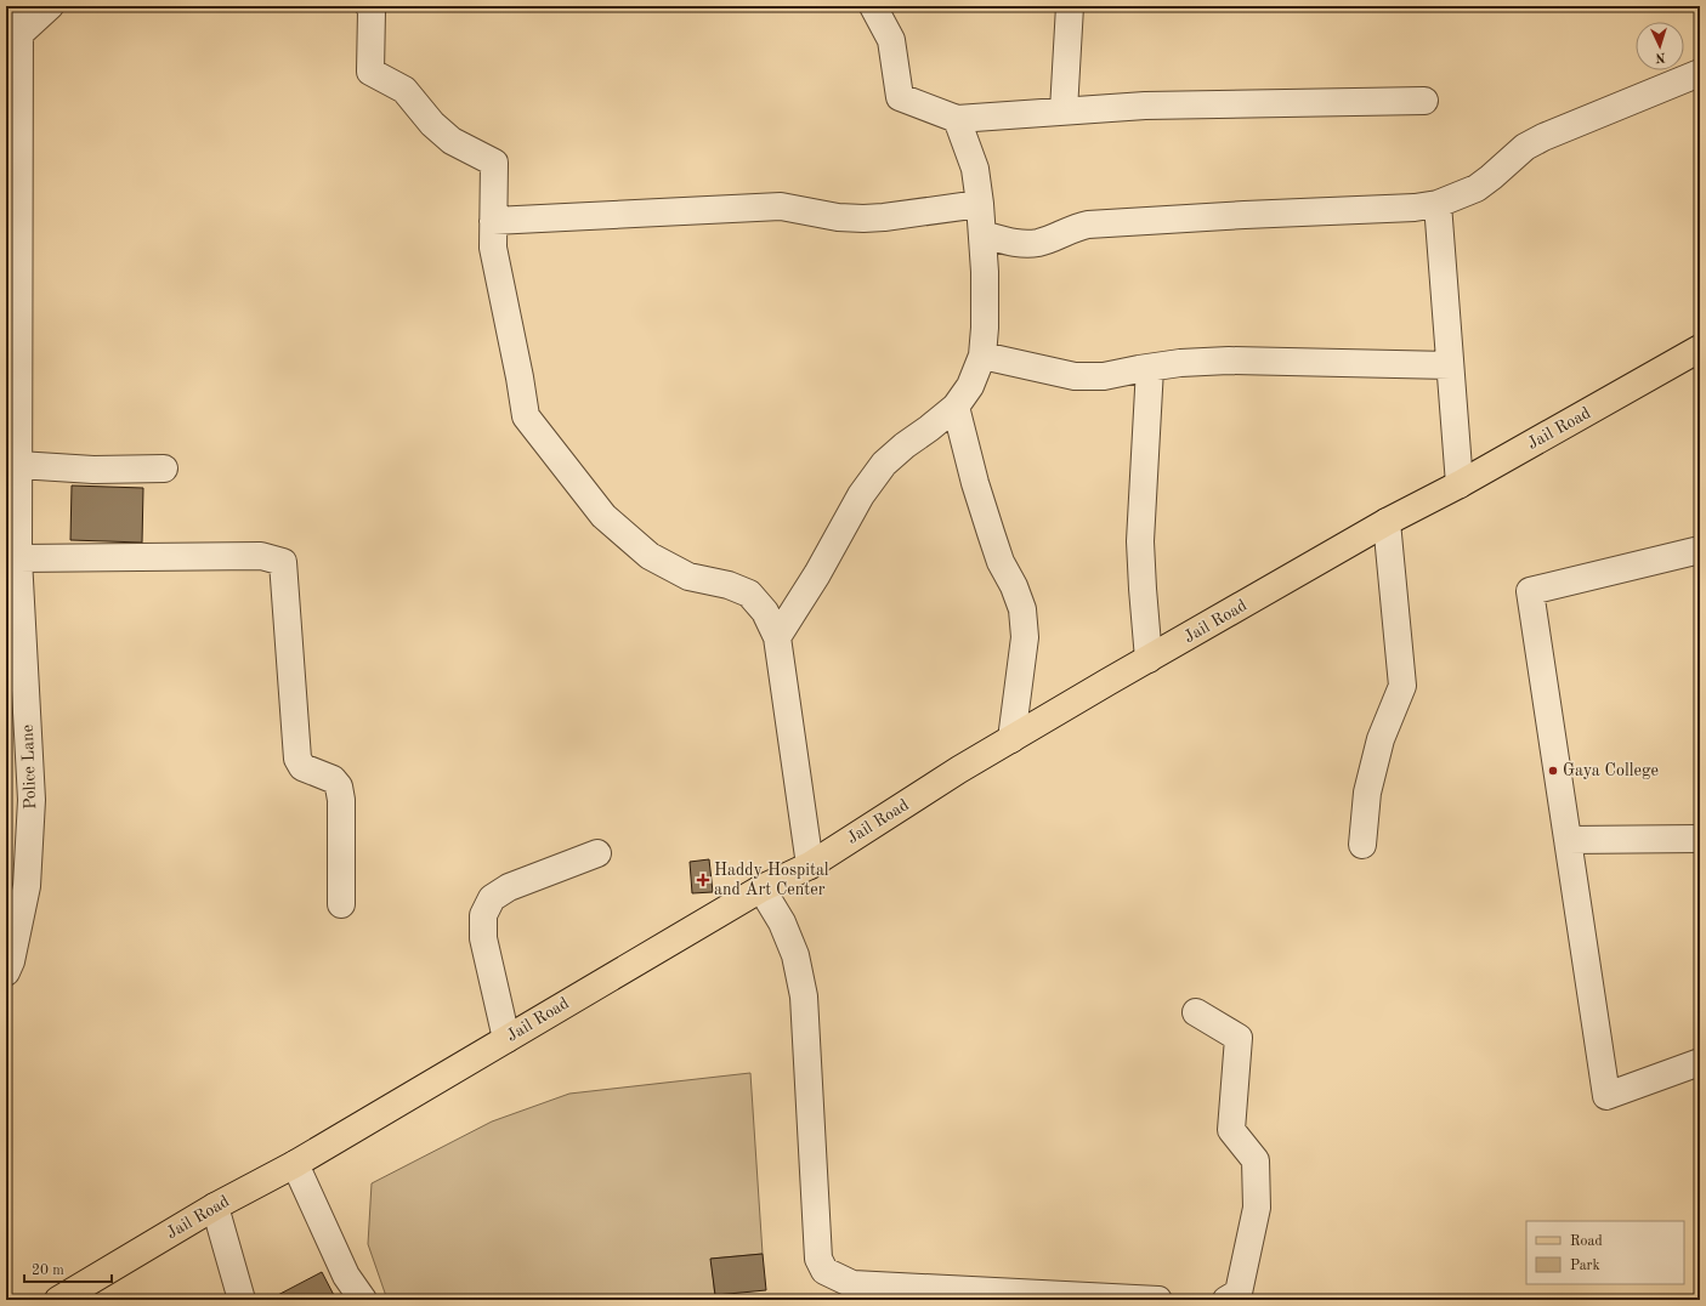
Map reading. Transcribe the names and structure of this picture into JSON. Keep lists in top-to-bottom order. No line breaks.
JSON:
{"streets":{"main road":["Jail Road"],"street":["Police Lane"]},"places":{"other":["Gaya College"],"health":["Haddy Hospital and Art Center"]},"legend":["Road","Park"],"scale_bar":"20 m","north":"bottom"}
